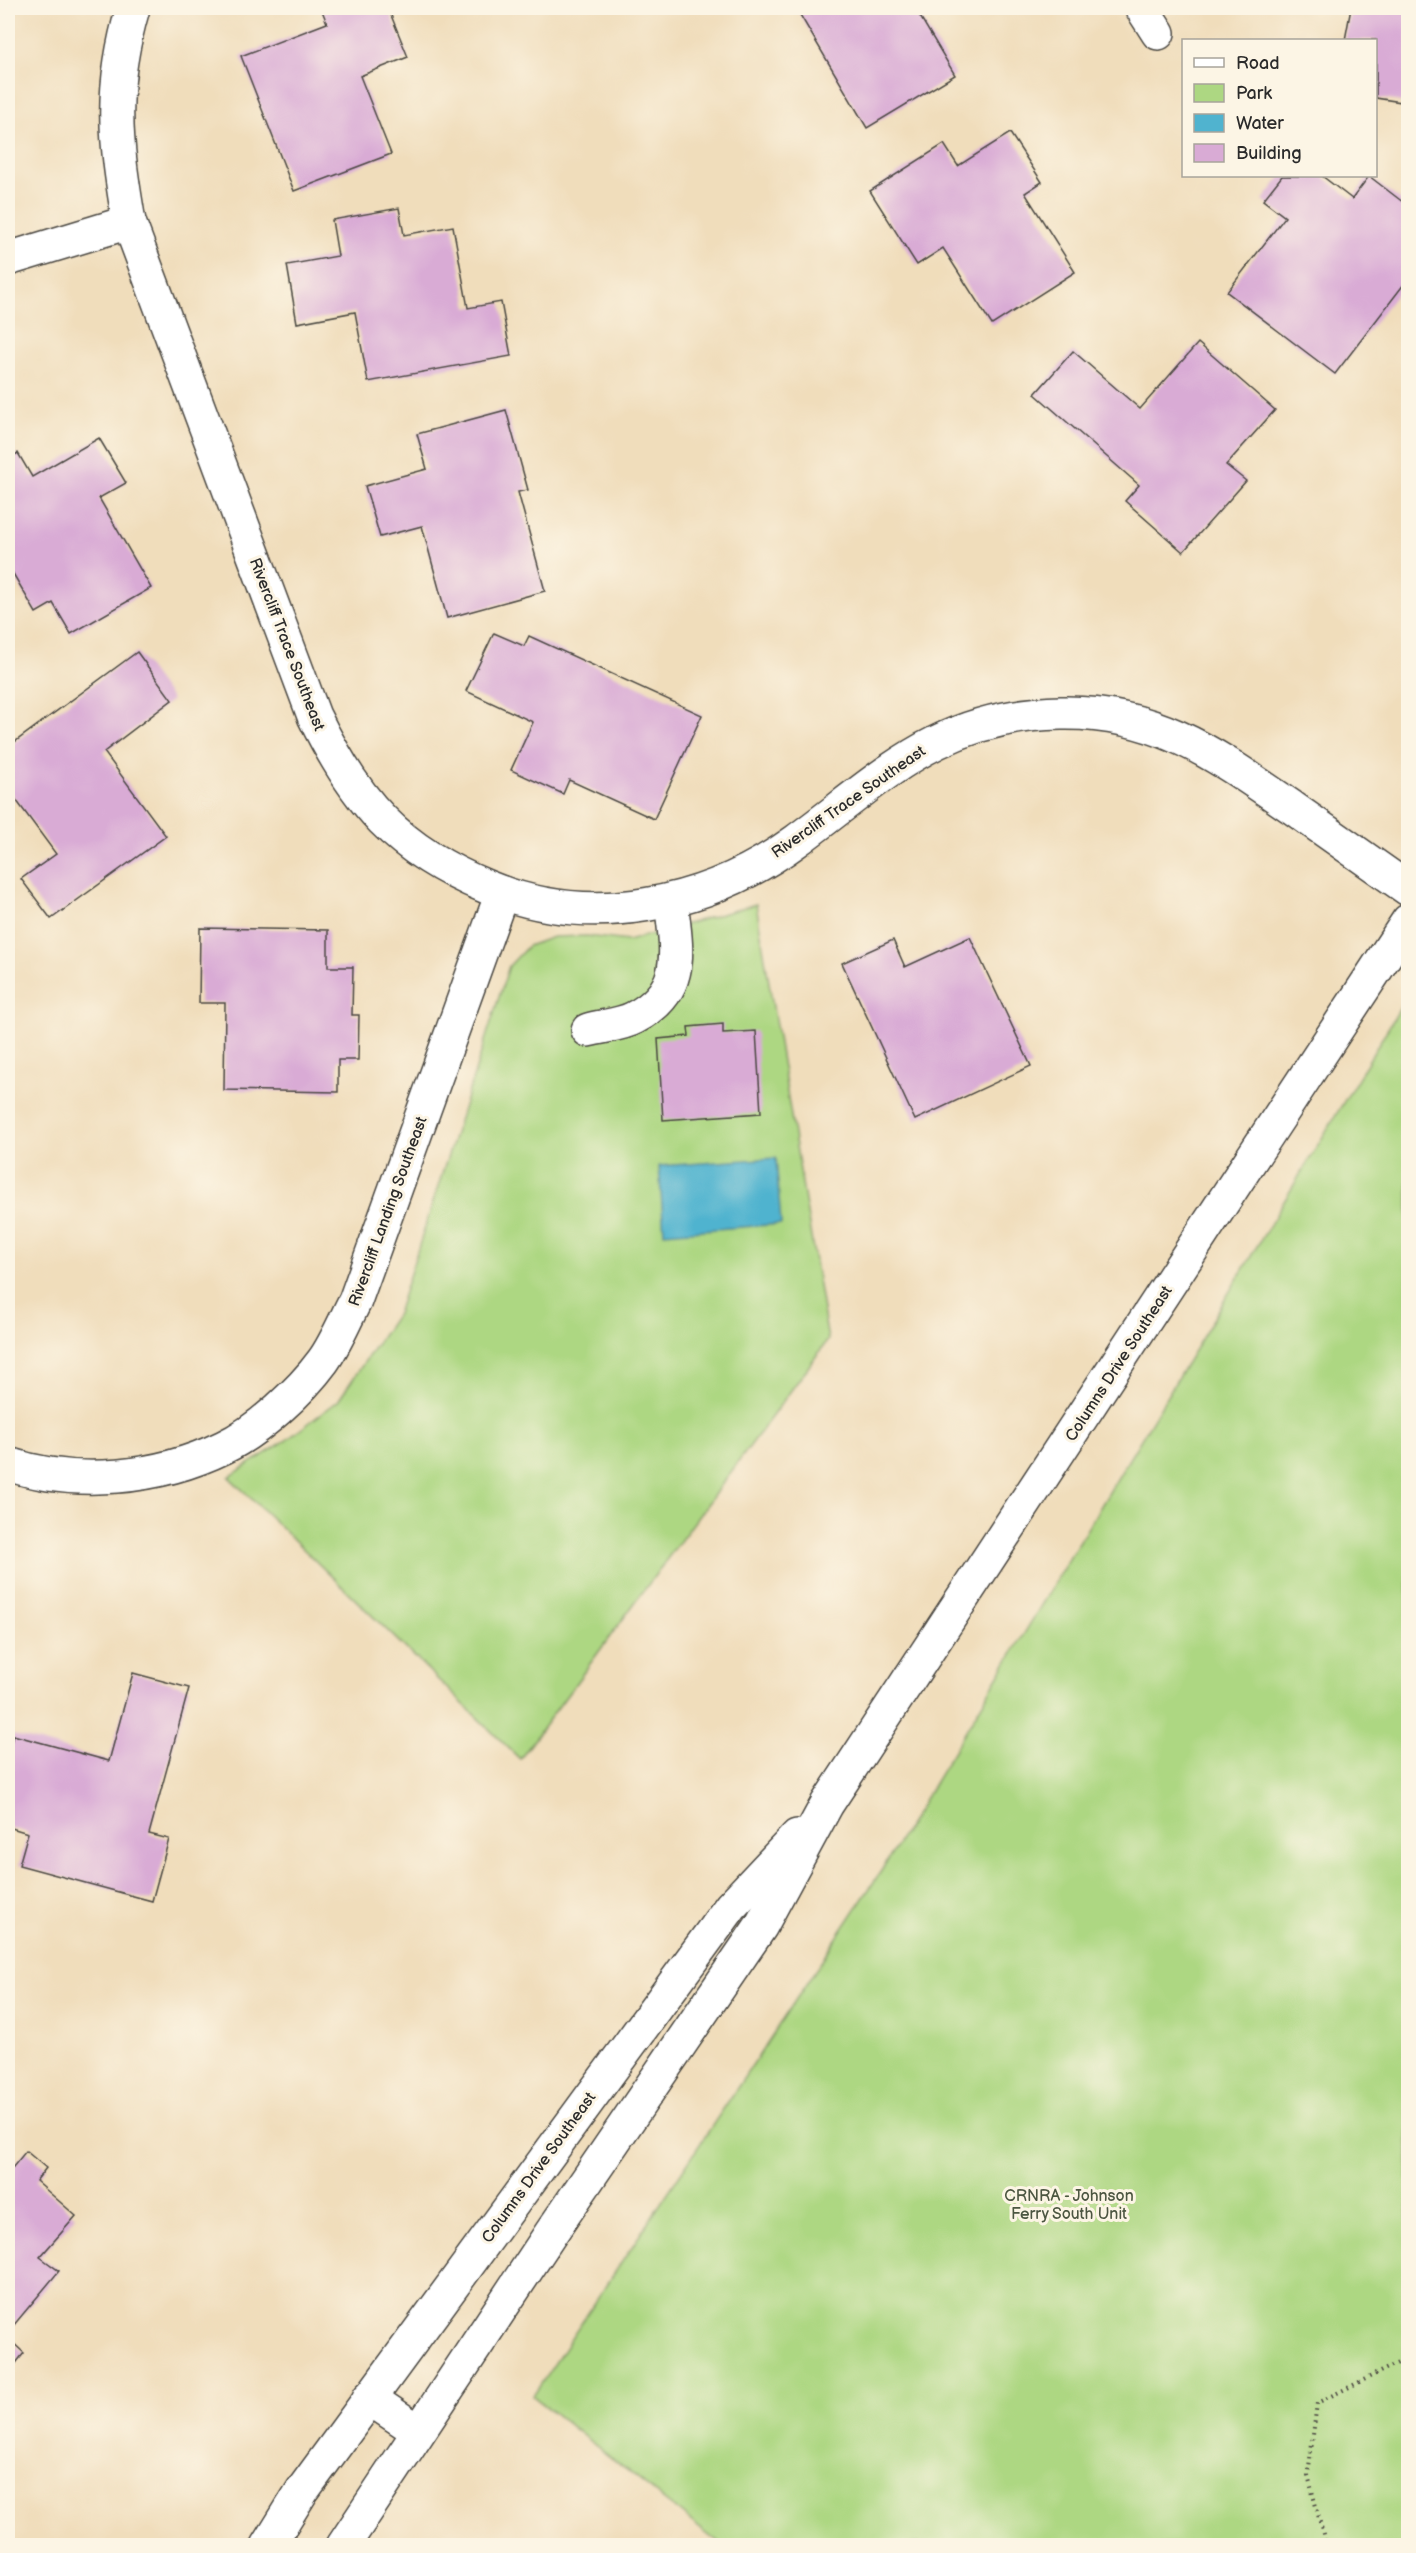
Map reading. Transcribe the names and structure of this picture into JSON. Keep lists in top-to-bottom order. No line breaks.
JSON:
{"streets":{"street":["Rivercliff Trace Southeast","Rivercliff Landing Southeast","Columns Drive Southeast"]},"crossings":[["Rivercliff Trace Southeast","Rivercliff Landing Southeast"]],"parks":["CRNRA - Johnson Ferry South Unit"],"legend":["Road","Park","Water","Building"]}
